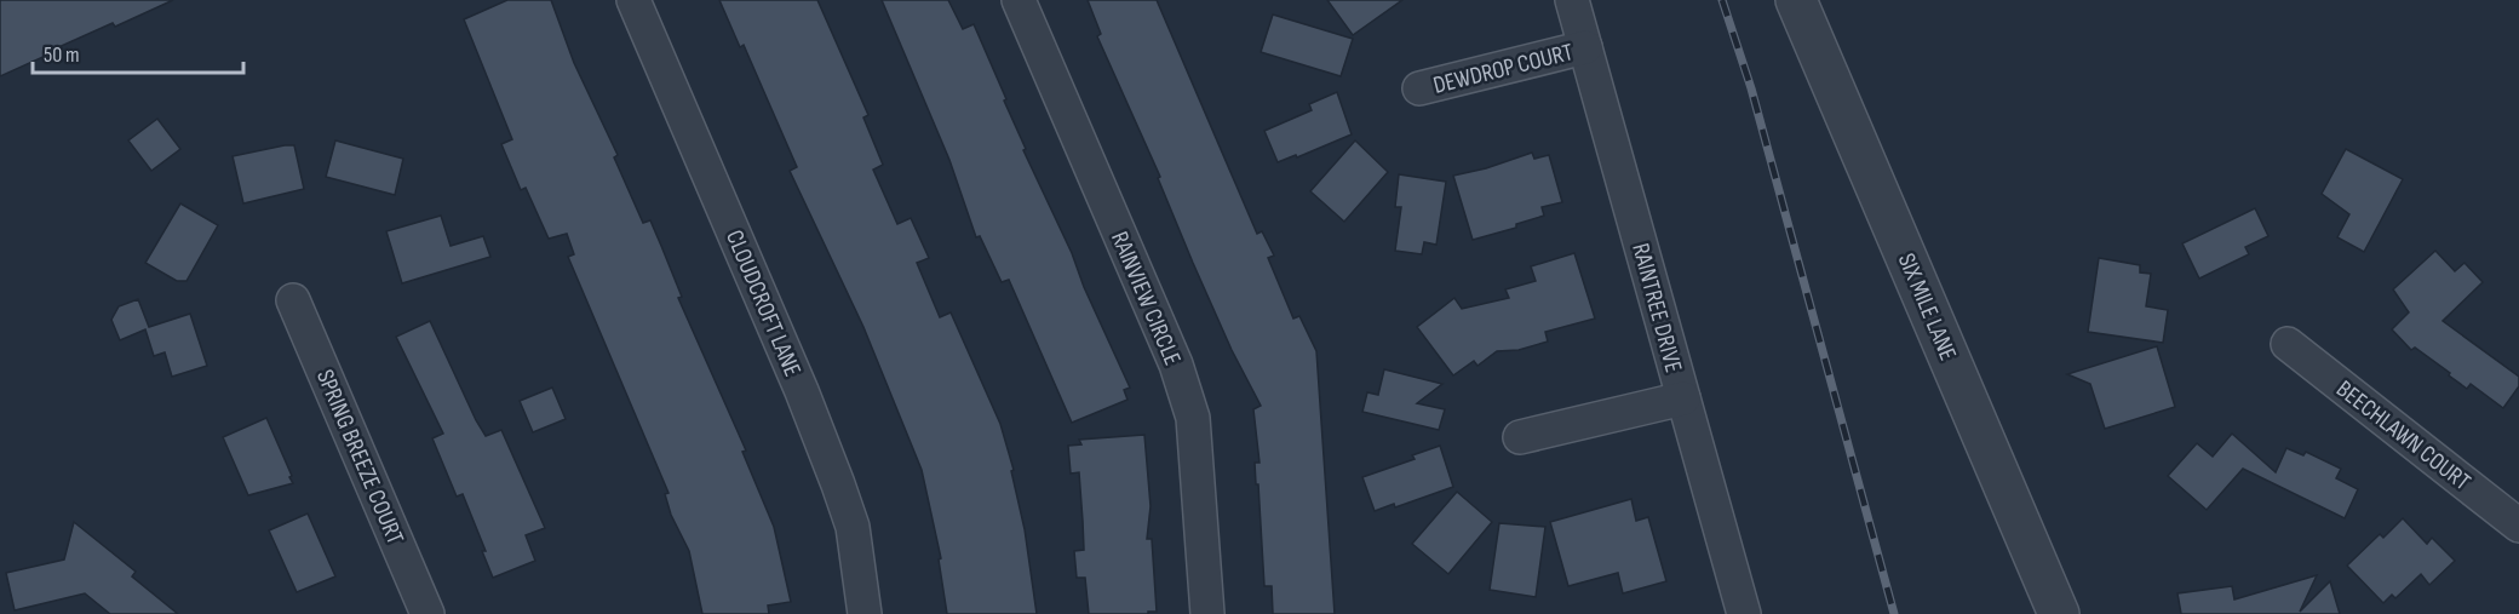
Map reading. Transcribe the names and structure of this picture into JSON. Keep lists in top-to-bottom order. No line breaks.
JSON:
{"streets":{"street":["DEWDROP COURT","RAINVIEW CIRCLE","CLOUDCROFT LANE","SIX MILE LANE","RAINTREE DRIVE","BEECHLAWN COURT","SPRING BREEZE COURT"]},"crossings":[["DEWDROP COURT","RAINTREE DRIVE"]],"scale_bar":"50 m"}
